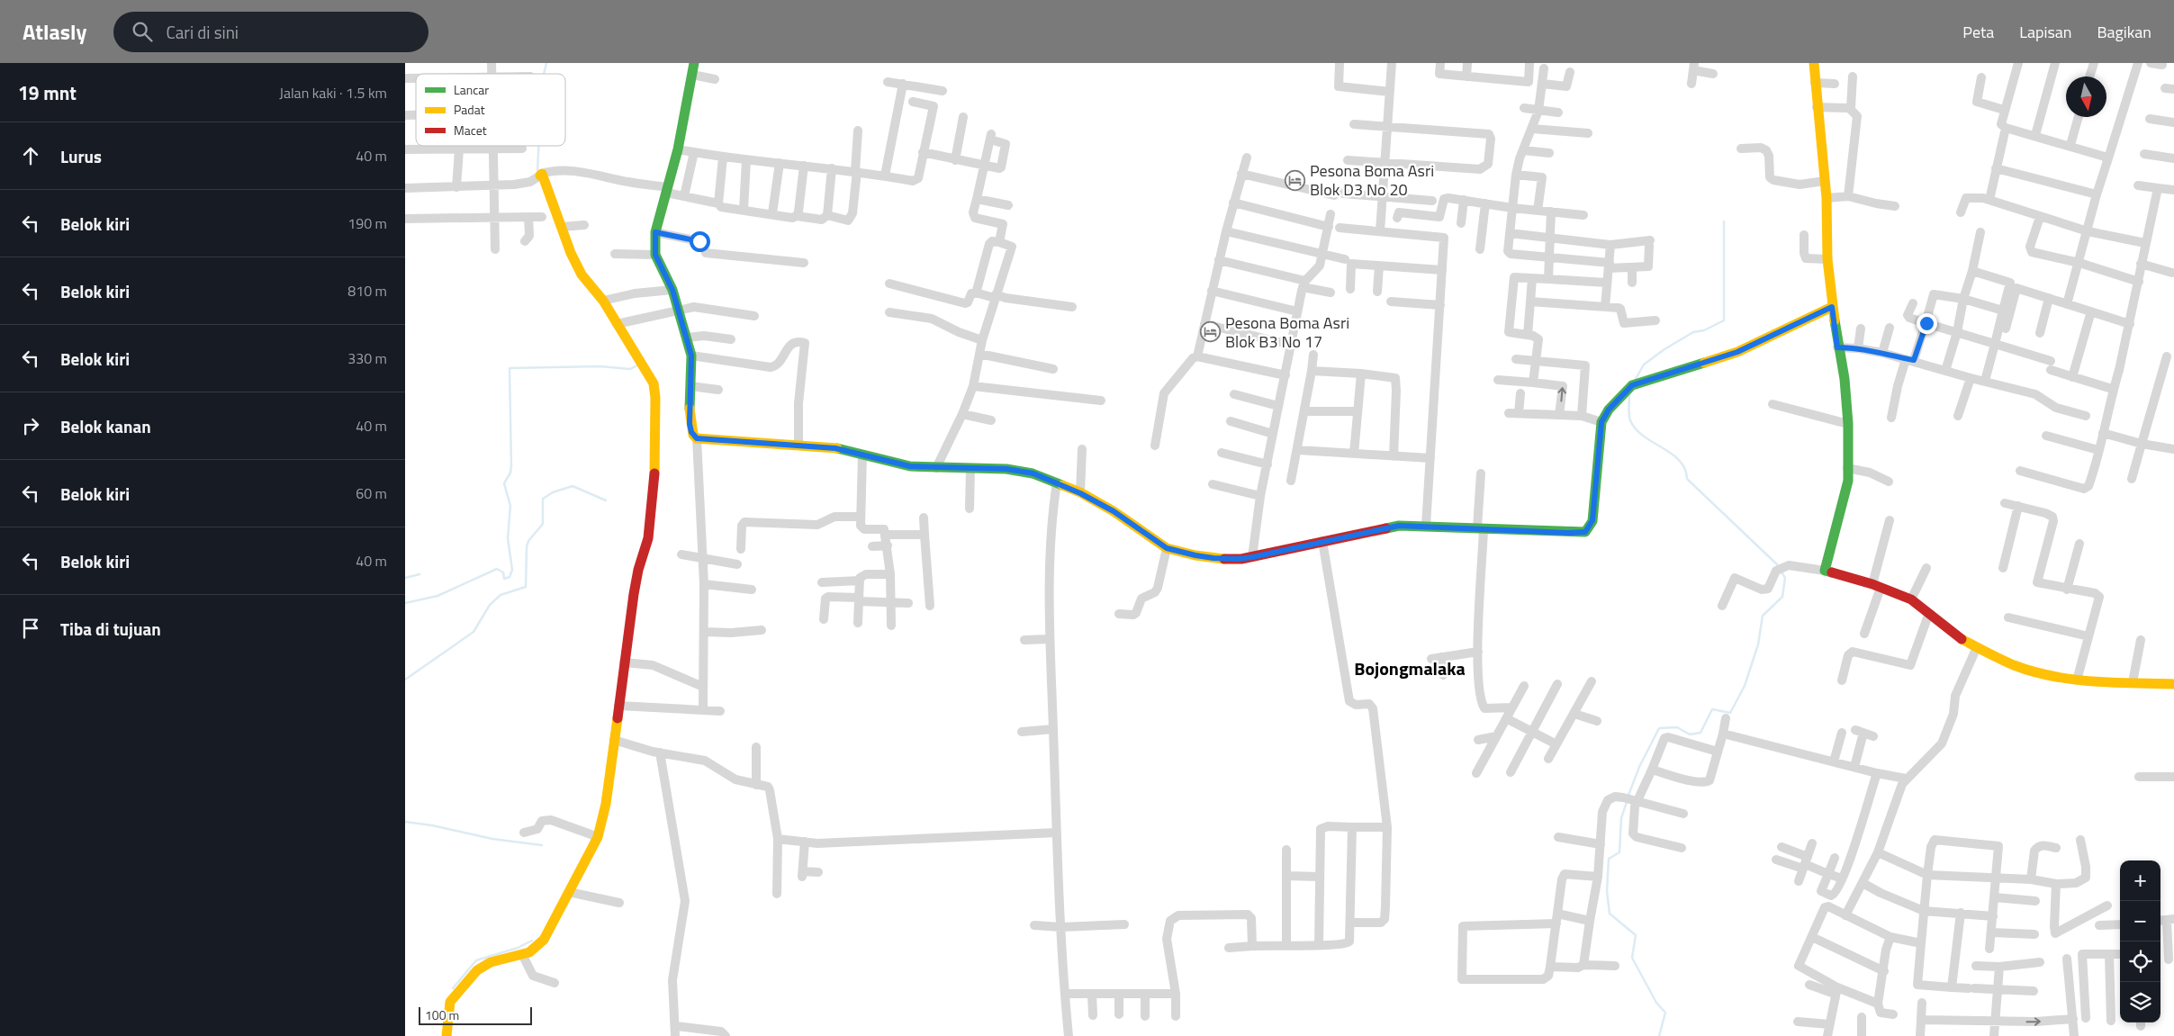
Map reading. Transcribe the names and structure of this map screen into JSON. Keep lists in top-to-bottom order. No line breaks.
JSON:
{"districts":["Bojongmalaka"],"places":{"hotel":["Pesona Boma Asri Blok D3 No 20","Pesona Boma Asri Blok B3 No 17"]},"legend":["Lancar","Padat","Macet"],"scale_bar":"100 m","north":"bottom","page":{"header":"Atlasly","search":"Cari di sini","nav":["Peta","Lapisan","Bagikan"],"heading":["19 mnt","Jalan kaki · 1.5 km"],"list":[["Lurus","40 m"],["Belok kiri","190 m"],["Belok kiri","810 m"],["Belok kiri","330 m"],["Belok kanan","40 m"],["Belok kiri","60 m"],["Belok kiri","40 m"],"Tiba di tujuan"],"map_buttons":["+","−"],"scale":"100 m"}}
